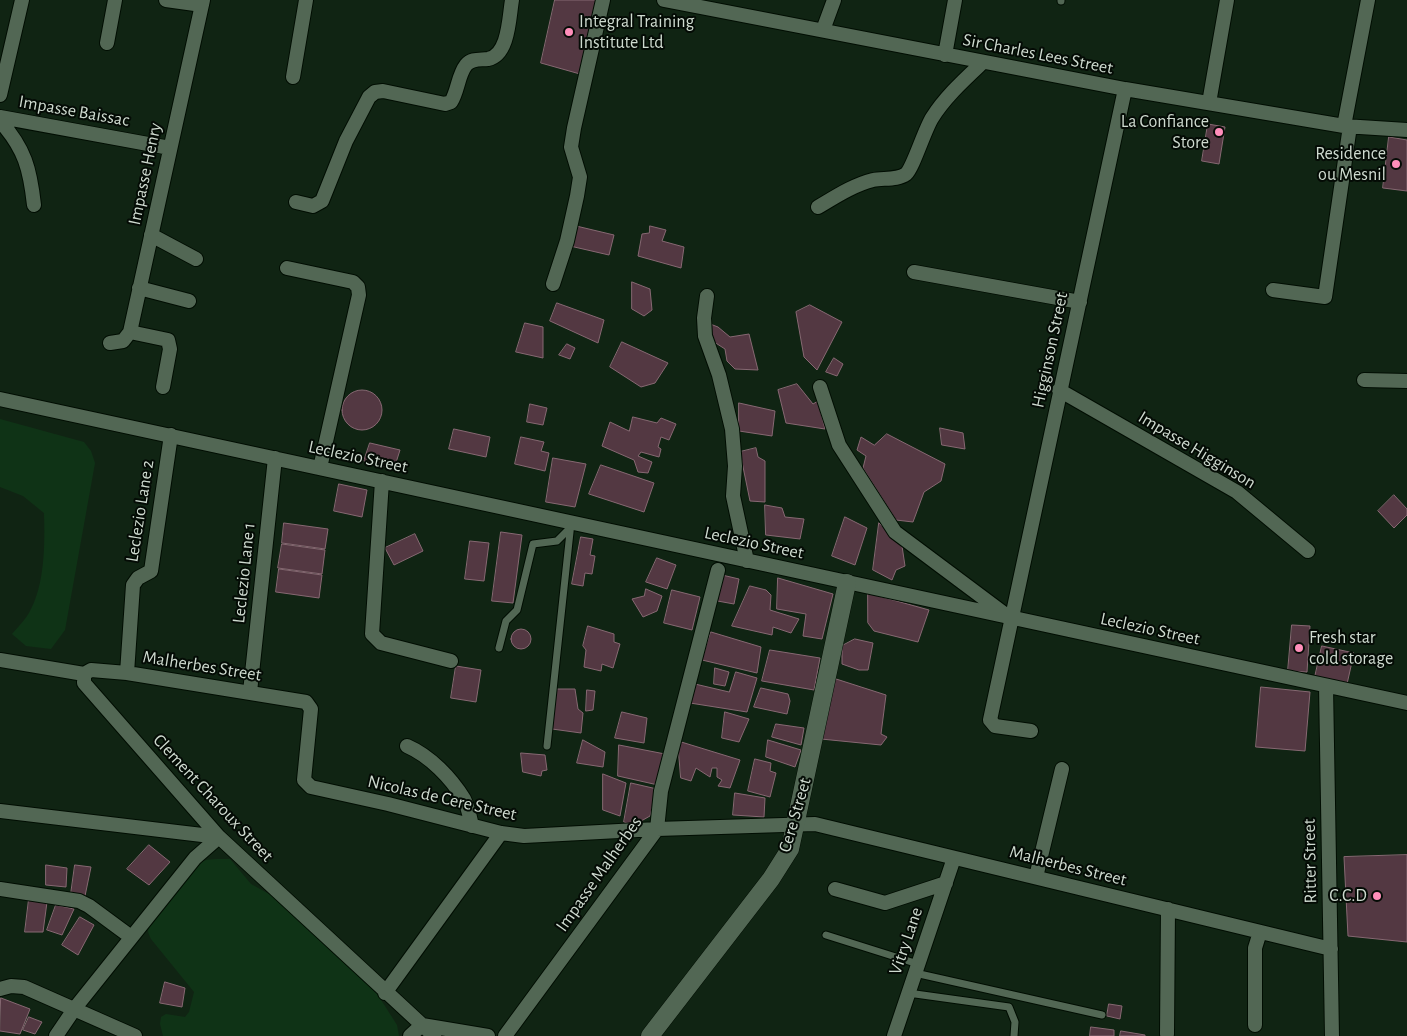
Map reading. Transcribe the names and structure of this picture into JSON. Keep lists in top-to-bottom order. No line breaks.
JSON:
{"streets":{"street":["Sir Charles Lees Street","Impasse Baissac","Impasse Henry","Higginson Street","Impasse Higginson","Leclezio Street","Leclezio Lane 2","Leclezio Lane 1","Malherbes Street","Clement Charoux Street","Nicolas de Cere Street","Cere Street","Ritter Street","Impasse Malherbes","Vitry Lane"]},"crossings":[["Sir Charles Lees Street","Higginson Street"],["Impasse Baissac","Impasse Henry"],["Higginson Street","Impasse Higginson"],["Higginson Street","Leclezio Street"],["Leclezio Street","Leclezio Lane 2"],["Leclezio Street","Leclezio Lane 1"],["Leclezio Street","Cere Street"],["Leclezio Street","Ritter Street"],["Leclezio Lane 2","Malherbes Street"],["Leclezio Lane 1","Malherbes Street"],["Malherbes Street","Clement Charoux Street"],["Malherbes Street","Nicolas de Cere Street"],["Malherbes Street","Cere Street"],["Malherbes Street","Ritter Street"],["Malherbes Street","Vitry Lane"],["Nicolas de Cere Street","Cere Street"],["Nicolas de Cere Street","Impasse Malherbes"]],"places":["Integral Training Institute Ltd","La Confiance Store","Residence ou Mesnil","Fresh star cold storage","C.C.D"]}
